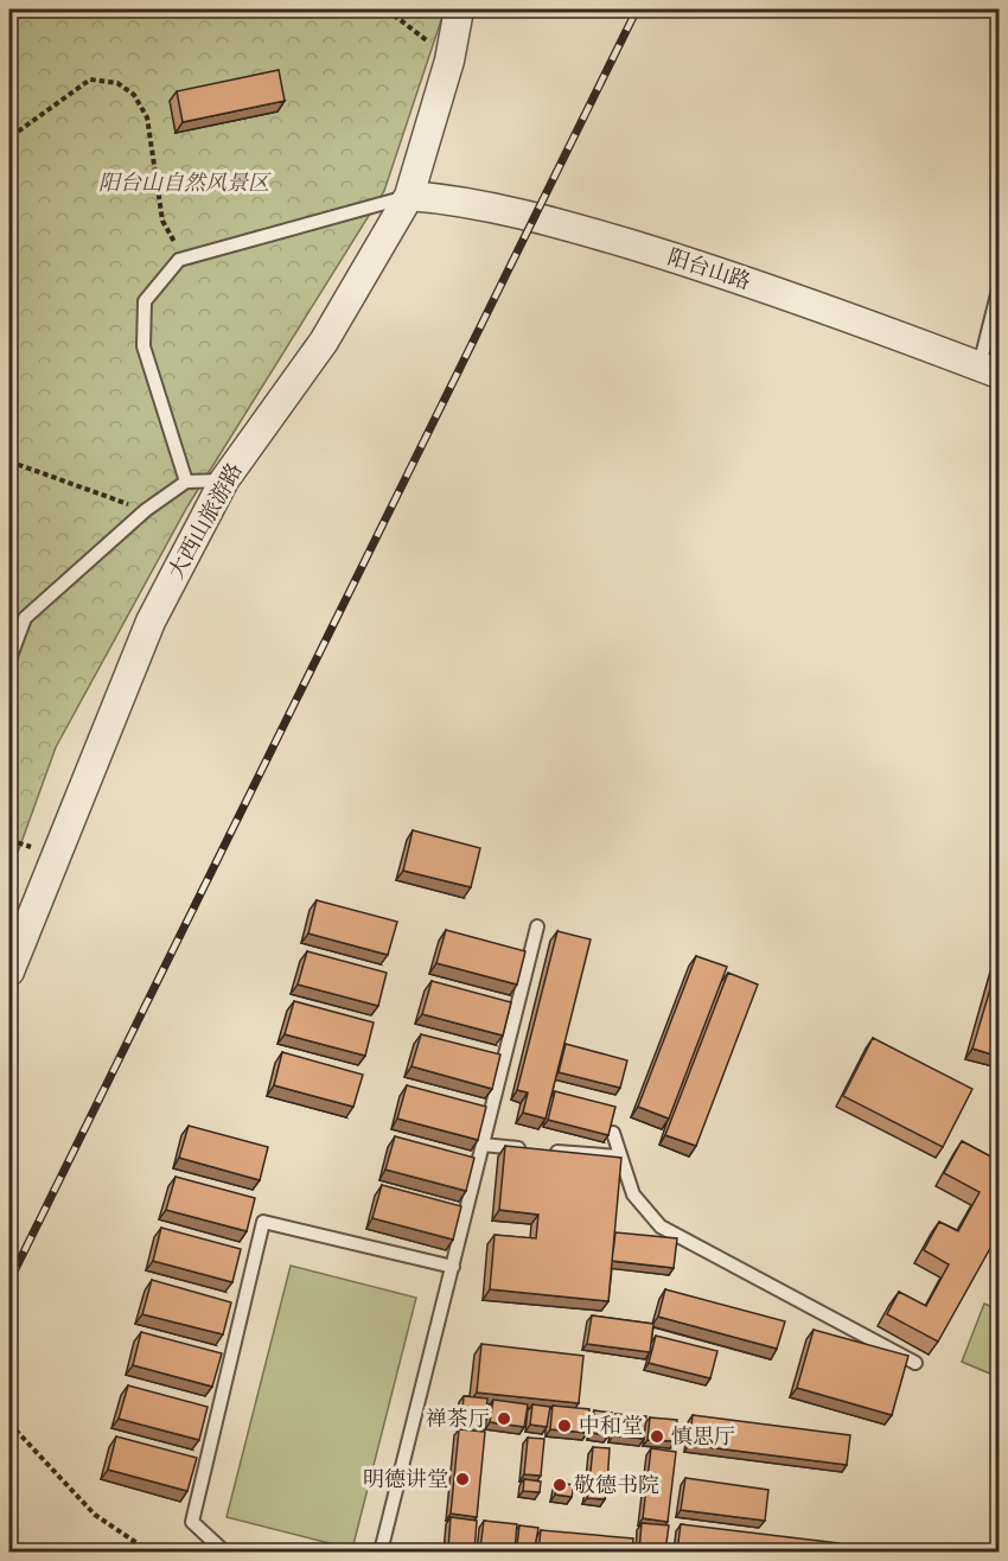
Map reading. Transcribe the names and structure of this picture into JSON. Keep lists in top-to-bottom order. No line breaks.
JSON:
{"streets":{"street":["阳台山路","大西山旅游路"]},"crossings":[["阳台山路","大西山旅游路"]],"parks":["阳台山自然风景区"],"places":["禅茶厅","中和堂","慎思厅","明德讲堂","敬德书院"]}
